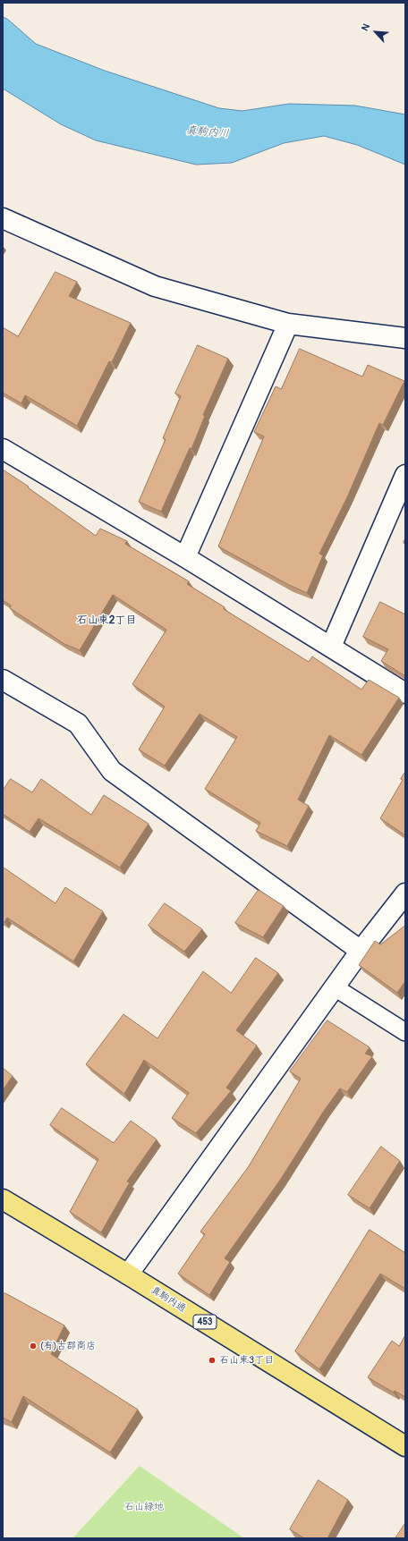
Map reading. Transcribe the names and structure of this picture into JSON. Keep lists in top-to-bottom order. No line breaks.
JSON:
{"streets":{"highway":["真駒内通","453"]},"districts":["石山東2丁目"],"water":["真駒内川"],"parks":["石山緑地"],"places":["(有)古郡商店","石山東3丁目"],"north":"top left"}
